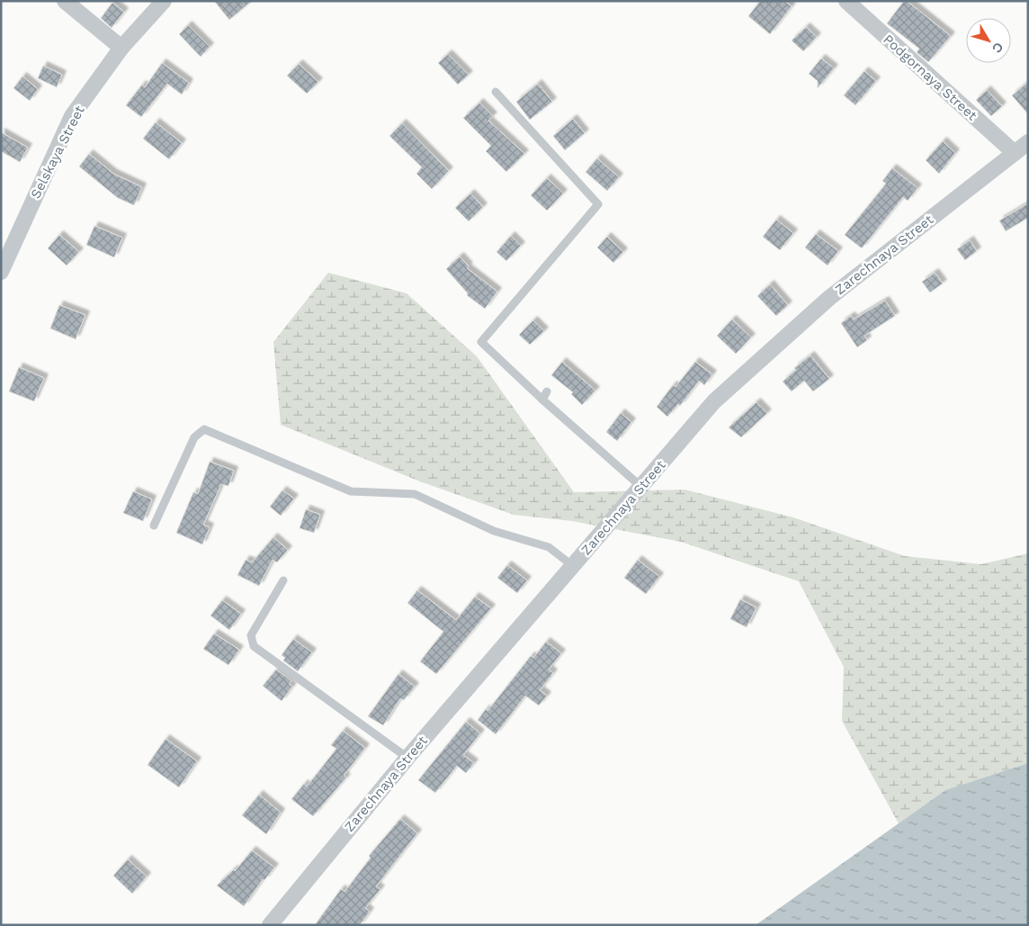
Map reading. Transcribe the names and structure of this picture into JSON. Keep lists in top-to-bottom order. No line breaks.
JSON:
{"streets":{"street":["Podgornaya Street","Selskaya Street","Zarechnaya Street"]},"crossings":[["Podgornaya Street","Zarechnaya Street"]],"north":"bottom right"}
